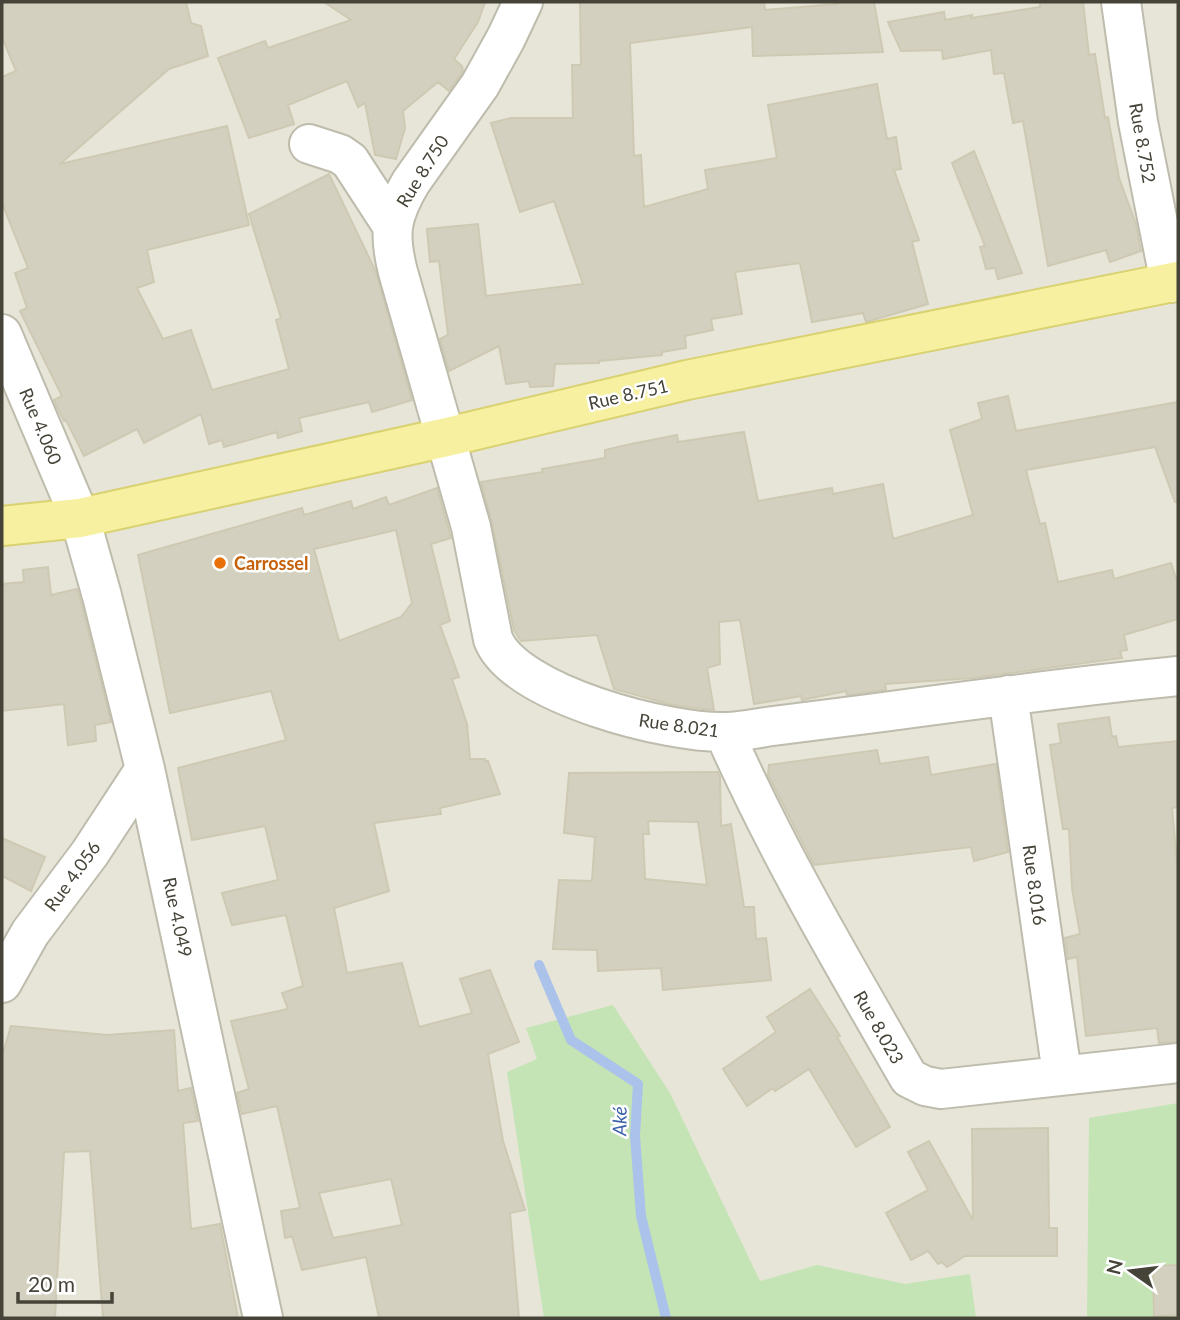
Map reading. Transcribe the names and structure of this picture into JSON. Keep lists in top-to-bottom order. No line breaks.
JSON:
{"streets":{"main road":["Rue 8.751"],"street":["Rue 8.752","Rue 8.750","Rue 4.060","Rue 8.021","Rue 4.056","Rue 8.016","Rue 4.049","Rue 8.023"]},"crossings":[["Rue 8.752","Rue 8.751"],["Rue 8.750","Rue 8.751"],["Rue 8.750","Rue 8.021"],["Rue 8.751","Rue 4.060"],["Rue 8.751","Rue 8.021"],["Rue 8.751","Rue 4.049"],["Rue 4.060","Rue 4.049"],["Rue 8.021","Rue 8.016"],["Rue 8.021","Rue 8.023"],["Rue 4.056","Rue 4.049"],["Rue 8.016","Rue 8.023"]],"water":["Aké"],"places":["Carrossel"],"scale_bar":"20 m","north":"left"}
